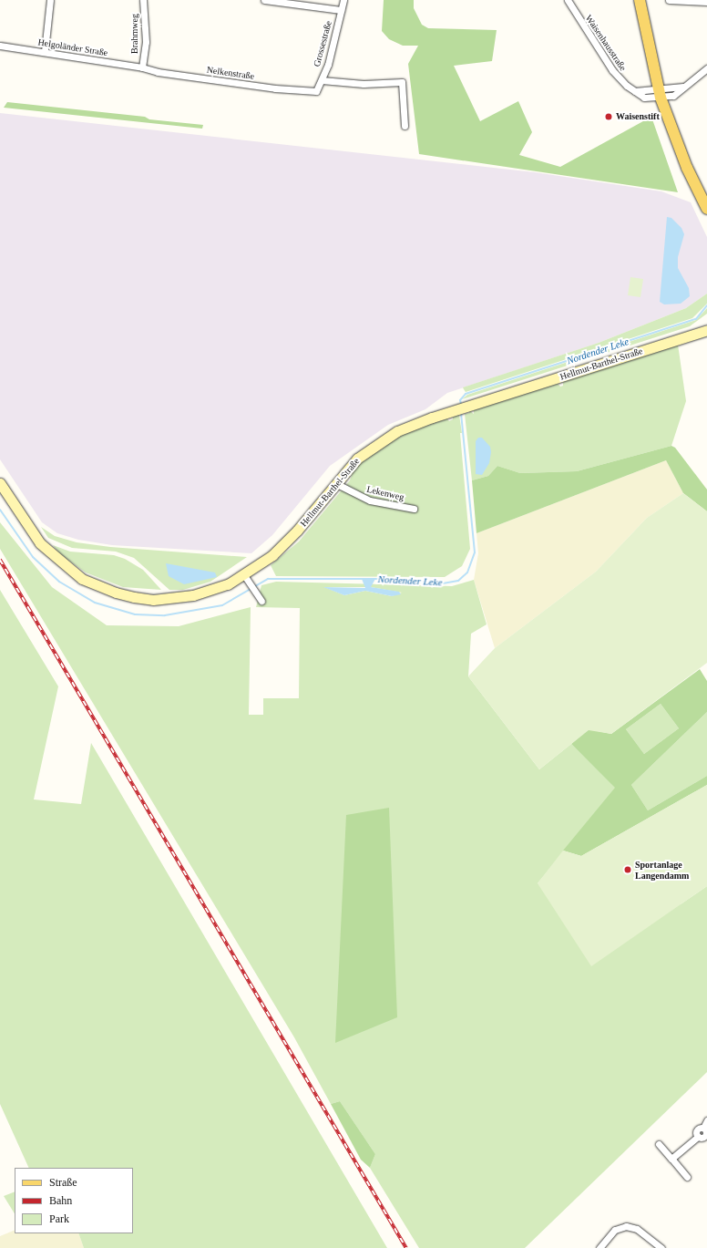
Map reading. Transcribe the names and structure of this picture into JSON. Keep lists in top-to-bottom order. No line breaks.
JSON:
{"streets":{"street":["Brahmweg","Waisenhausstraße","Grossestraße","Helgoländer Straße","Nelkenstraße","Hellmut-Barthel-Straße","Lekenweg"]},"crossings":[["Brahmweg","Helgoländer Straße"],["Brahmweg","Nelkenstraße"],["Grossestraße","Nelkenstraße"],["Helgoländer Straße","Nelkenstraße"],["Hellmut-Barthel-Straße","Lekenweg"]],"water":["Nordender Leke"],"places":["Waisenstift","Sportanlage Langendamm"],"legend":["Straße","Bahn","Park"]}
